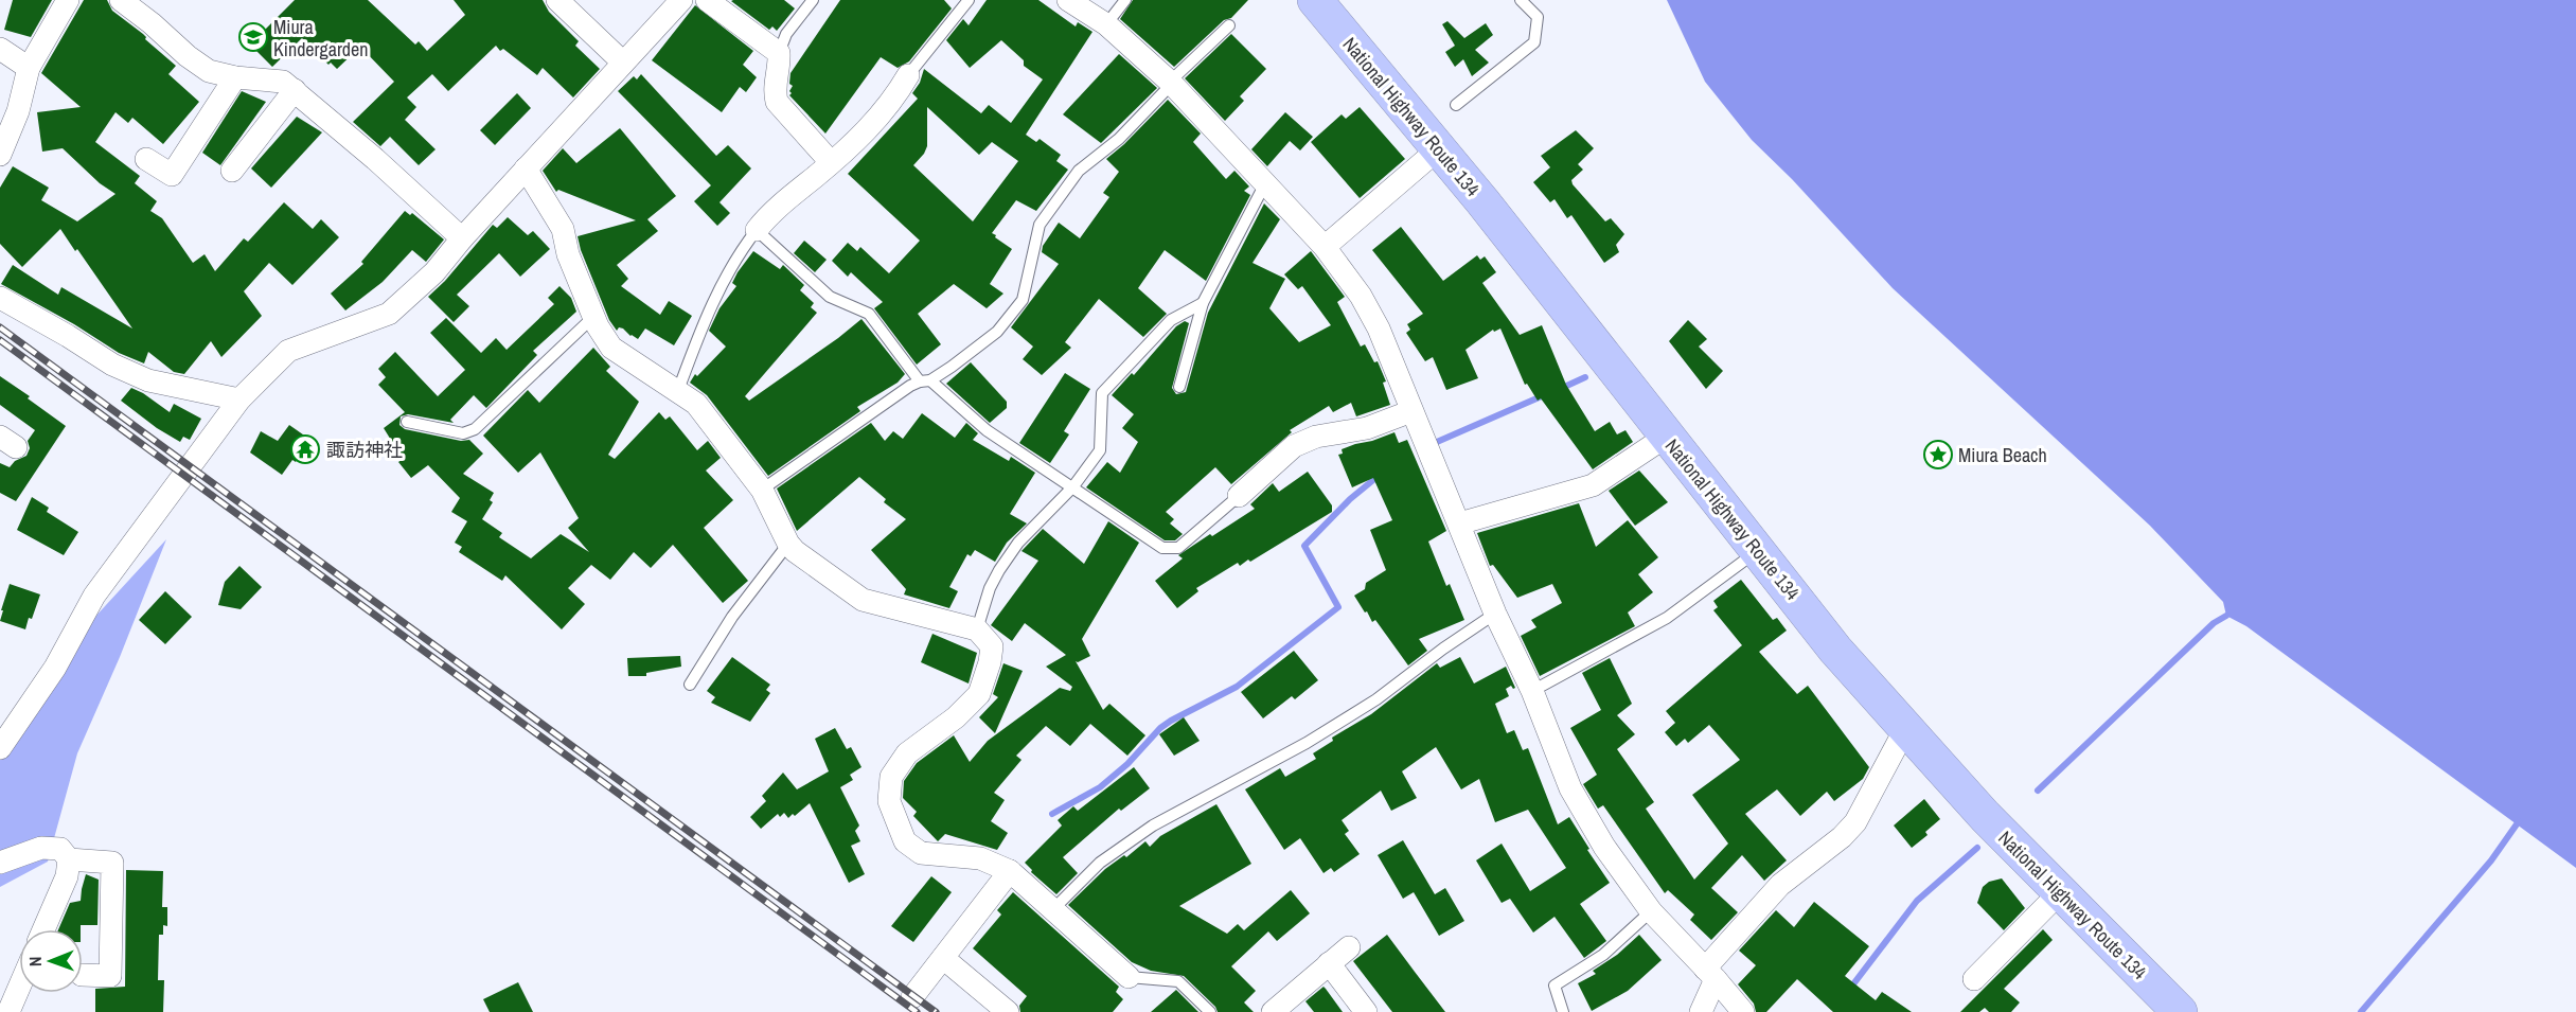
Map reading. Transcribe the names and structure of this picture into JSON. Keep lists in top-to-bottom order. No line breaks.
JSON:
{"streets":{"highway":["National Highway Route 134"]},"places":{"school or university":["Miura Kindergarden"],"temple":["諏訪神社"],"place":["Miura Beach"]},"north":"left"}
